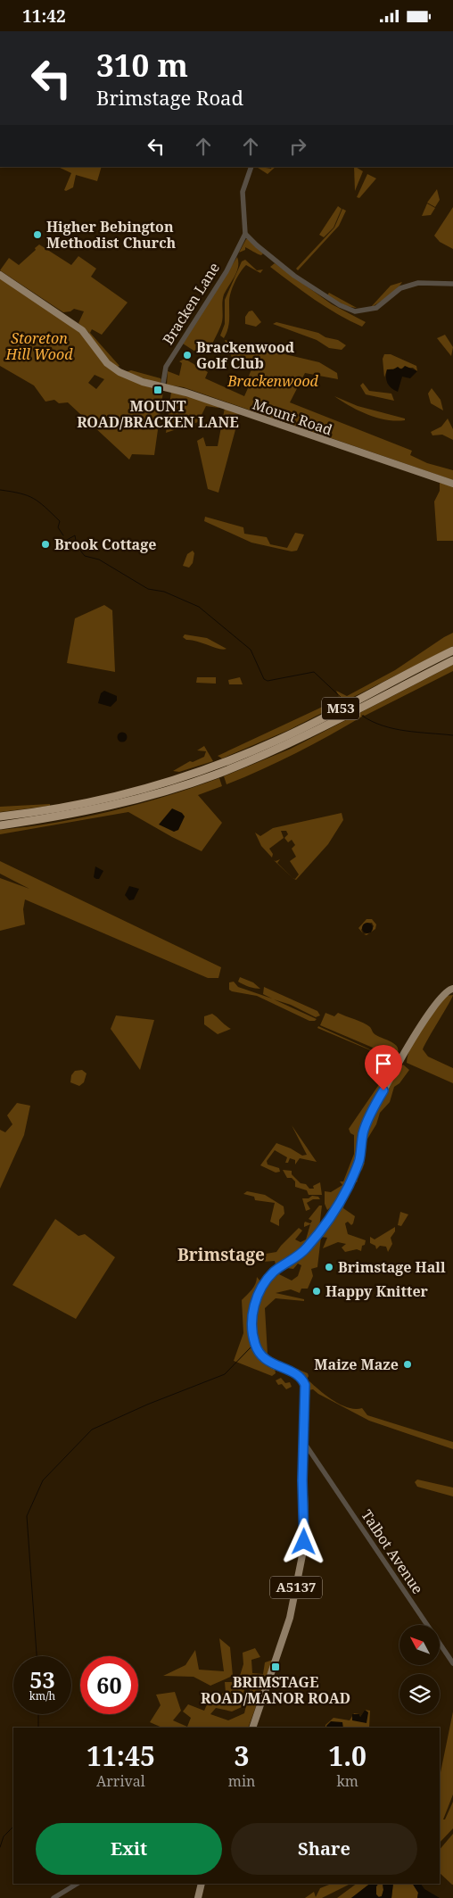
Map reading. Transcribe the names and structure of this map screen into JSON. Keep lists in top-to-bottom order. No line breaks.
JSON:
{"streets":{"highway":["M53"],"main road":["Mount Road","A5137"],"street":["Bracken Lane","Talbot Avenue"]},"crossings":[["Bracken Lane","Mount Road"],["Talbot Avenue","A5137"]],"districts":["Brimstage"],"parks":["Storeton Hill Wood","Brackenwood"],"places":{"other":["Higher Bebington Methodist Church","Brackenwood Golf Club","Brook Cottage","Brimstage Hall","Happy Knitter","Maize Maze"],"transit":["MOUNT ROAD/BRACKEN LANE","BRIMSTAGE ROAD/MANOR ROAD"]},"north":"top left","page":{"status":"11:42","turn":["310 m","Brimstage Road"],"speed":"53 km/h","limit":"60","eta":["11:45","Arrival","3","min","1.0","km"],"buttons":["Exit","Share"]}}
